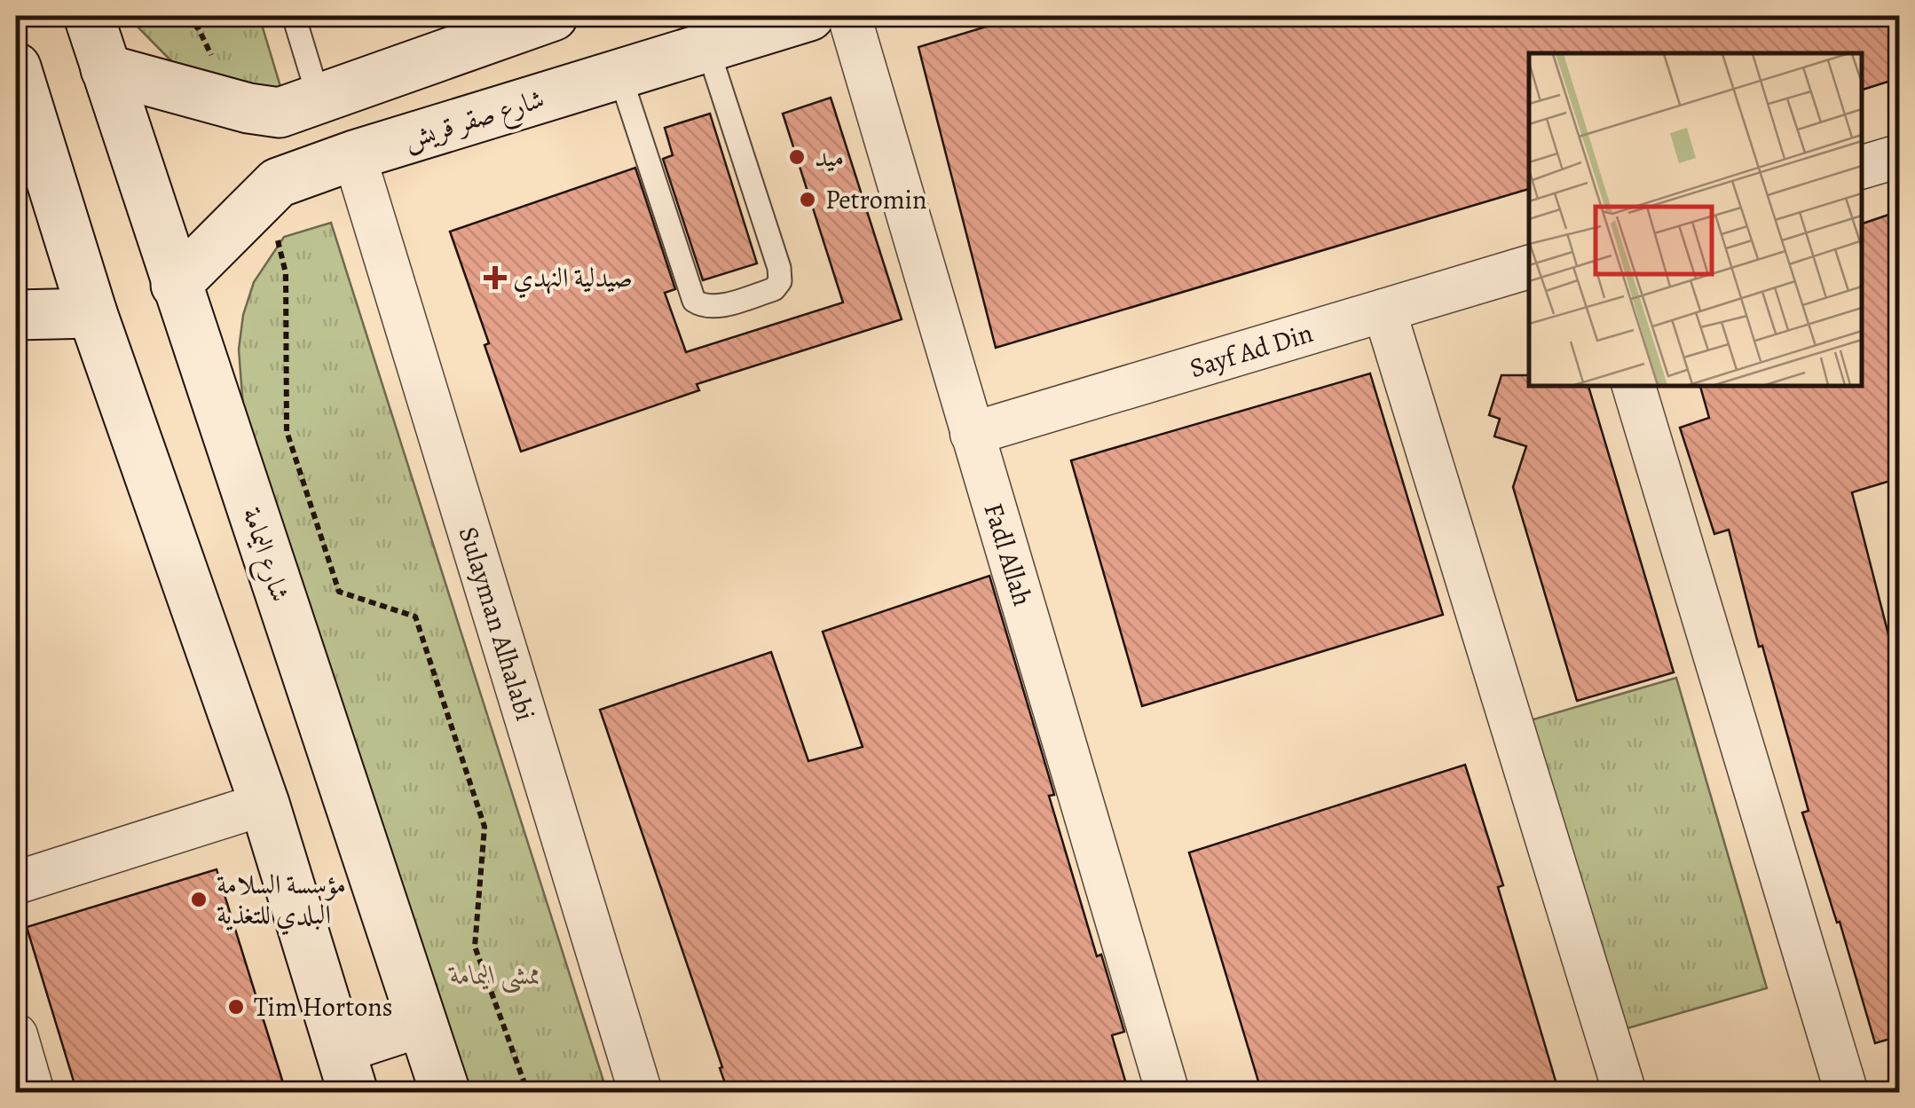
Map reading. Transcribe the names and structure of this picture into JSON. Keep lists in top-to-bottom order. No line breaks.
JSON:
{"streets":{"main road":["شارع صقر قريش","شارع اليمامة"],"street":["Sayf Ad Din","Fadl Allah","Sulayman Alhalabi"]},"crossings":[["شارع صقر قريش","شارع اليمامة"],["شارع صقر قريش","Sulayman Alhalabi"],["Sayf Ad Din","Fadl Allah"]],"parks":["ممشى اليمامة"],"places":{"other":["ميد","Petromin","مؤسسة السلامة البلدي للتغذية","Tim Hortons"],"health":["صيدلية النهدي"]}}
